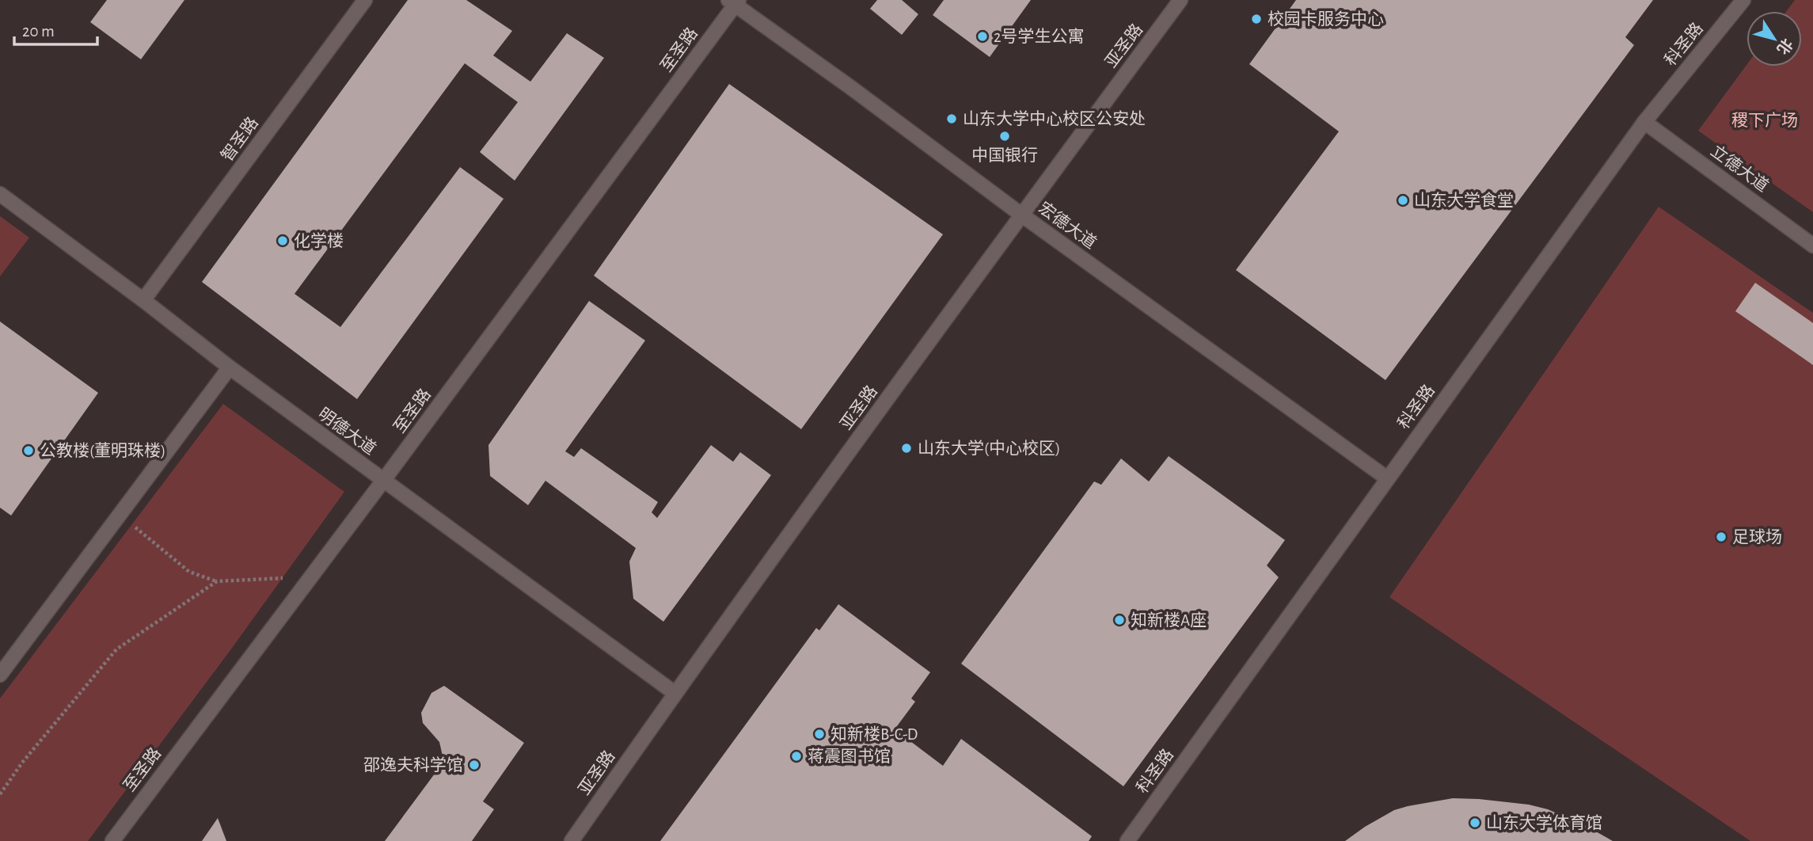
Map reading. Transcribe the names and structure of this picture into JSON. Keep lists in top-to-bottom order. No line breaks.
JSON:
{"streets":{"lane":["科圣路","亚圣路","至圣路","智圣路","立德大道","宏德大道","明德大道"]},"crossings":[["科圣路","立德大道"],["科圣路","宏德大道"],["亚圣路","宏德大道"],["亚圣路","明德大道"],["至圣路","宏德大道"],["至圣路","明德大道"],["智圣路","明德大道"]],"parks":["稷下广场"],"places":["校园卡服务中心","2号学生公寓","山东大学中心校区公安处","中国银行","山东大学食堂","化学楼","山东大学(中心校区)","公教楼(董明珠楼)","足球场","知新楼A座","知新楼B-C-D","蒋震图书馆","邵逸夫科学馆","山东大学体育馆"],"scale_bar":"20 m","north":"bottom right"}
